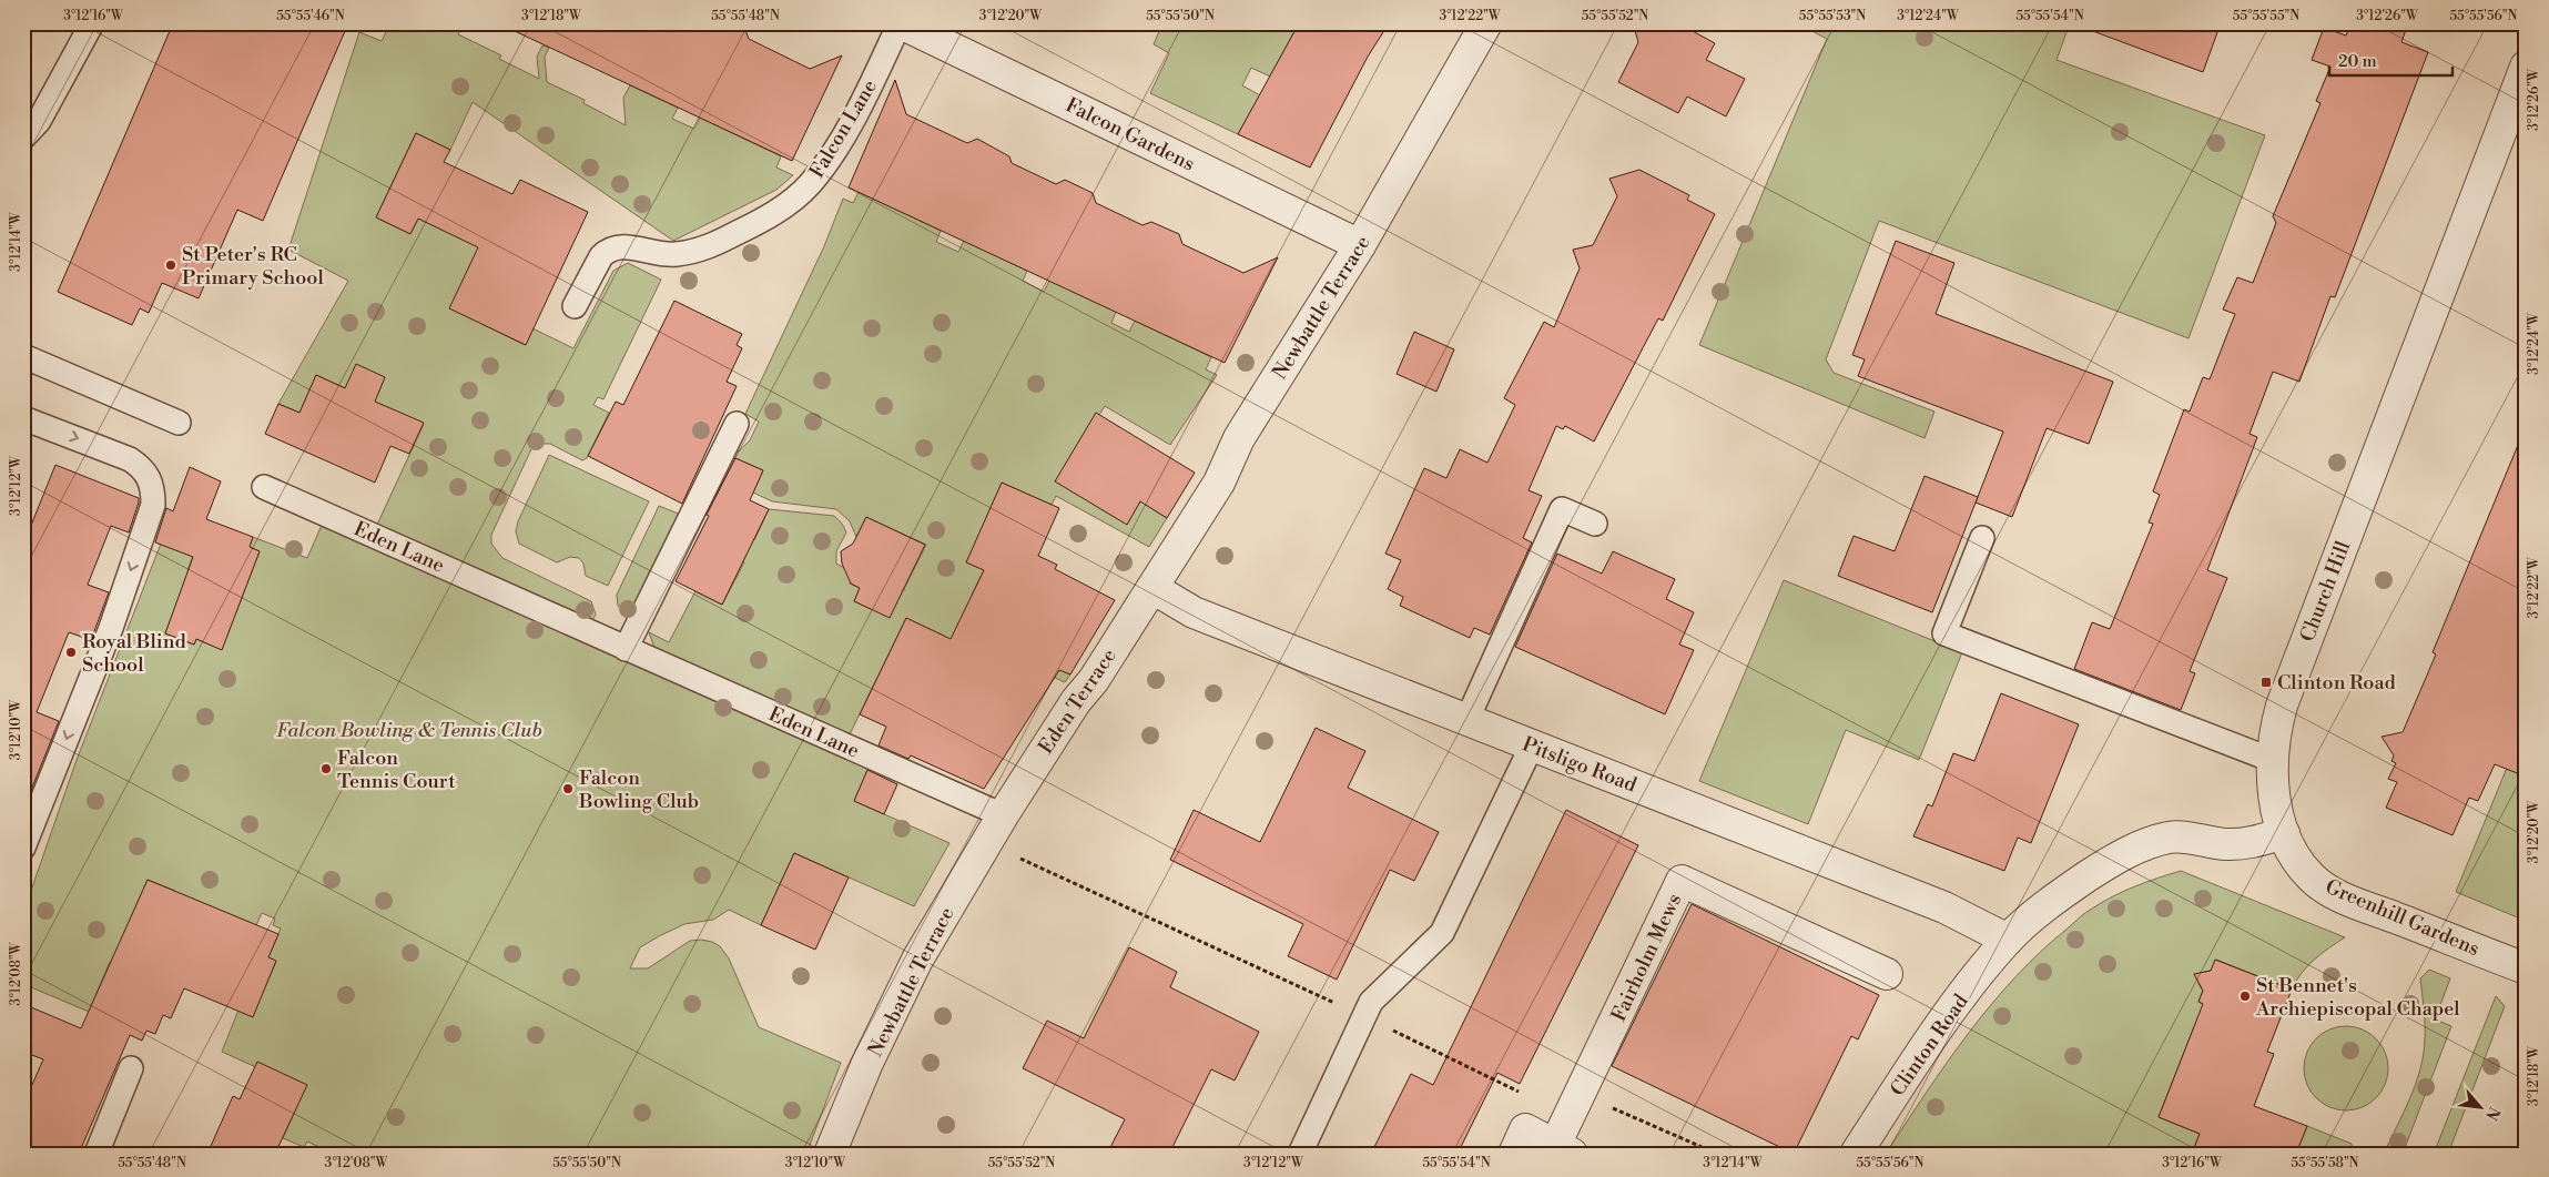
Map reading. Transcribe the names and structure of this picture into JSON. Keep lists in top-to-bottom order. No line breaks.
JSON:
{"streets":{"street":["Falcon Gardens","Newbattle Terrace","Church Hill","Eden Terrace","Pitsligo Road","Greenhill Gardens","Fairholm Mews","Clinton Road"],"lane":["Falcon Lane","Eden Lane"]},"crossings":[["Falcon Lane","Falcon Gardens"],["Falcon Gardens","Newbattle Terrace"],["Newbattle Terrace","Eden Lane"],["Newbattle Terrace","Eden Terrace"],["Newbattle Terrace","Pitsligo Road"],["Eden Lane","Eden Terrace"],["Church Hill","Greenhill Gardens"],["Eden Terrace","Pitsligo Road"],["Pitsligo Road","Clinton Road"]],"parks":["Falcon Bowling & Tennis Club"],"places":{"other":["St Peter's RC Primary School","Royal Blind School","Falcon Tennis Court","Falcon Bowling Club","St Bennet's Archiepiscopal Chapel"],"transit":["Clinton Road"]},"scale_bar":"20 m","north":"bottom right","coordinates":["3°12'16\"W","55°55'46\"N","3°12'18\"W","55°55'48\"N","3°12'20\"W","55°55'50\"N","3°12'22\"W","55°55'52\"N","55°55'53\"N","3°12'24\"W","55°55'54\"N","55°55'55\"N","3°12'26\"W","55°55'56\"N","3°12'14\"W","3°12'12\"W","3°12'10\"W","3°12'08\"W","55°55'58\"N"]}
